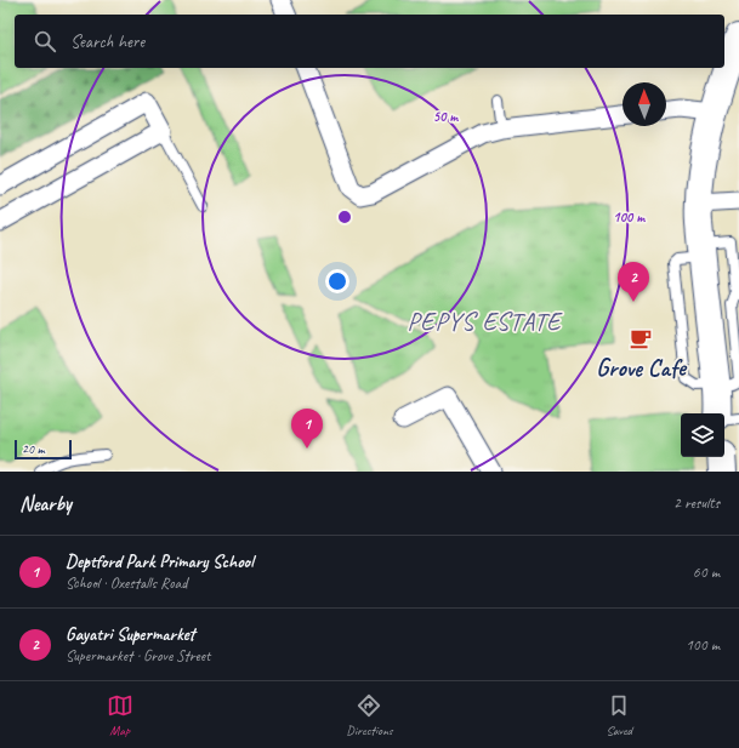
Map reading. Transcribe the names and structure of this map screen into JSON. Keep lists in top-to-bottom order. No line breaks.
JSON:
{"districts":["PEPYS ESTATE"],"places":{"cafe":["Grove Cafe"]},"scale_bar":"20 m","north":"top","page":{"search":"Search here","pins":["2","1"],"scale":"20 m","heading":["Nearby","2 results"],"list":[{"mark":"1","name":"Deptford Park Primary School","note":"School · Oxestalls Road","value":"60 m"},{"mark":"2","name":"Gayatri Supermarket","note":"Supermarket · Grove Street","value":"100 m"}],"nav":["Map","Directions","Saved"]},"rings":["50 m","100 m"]}
